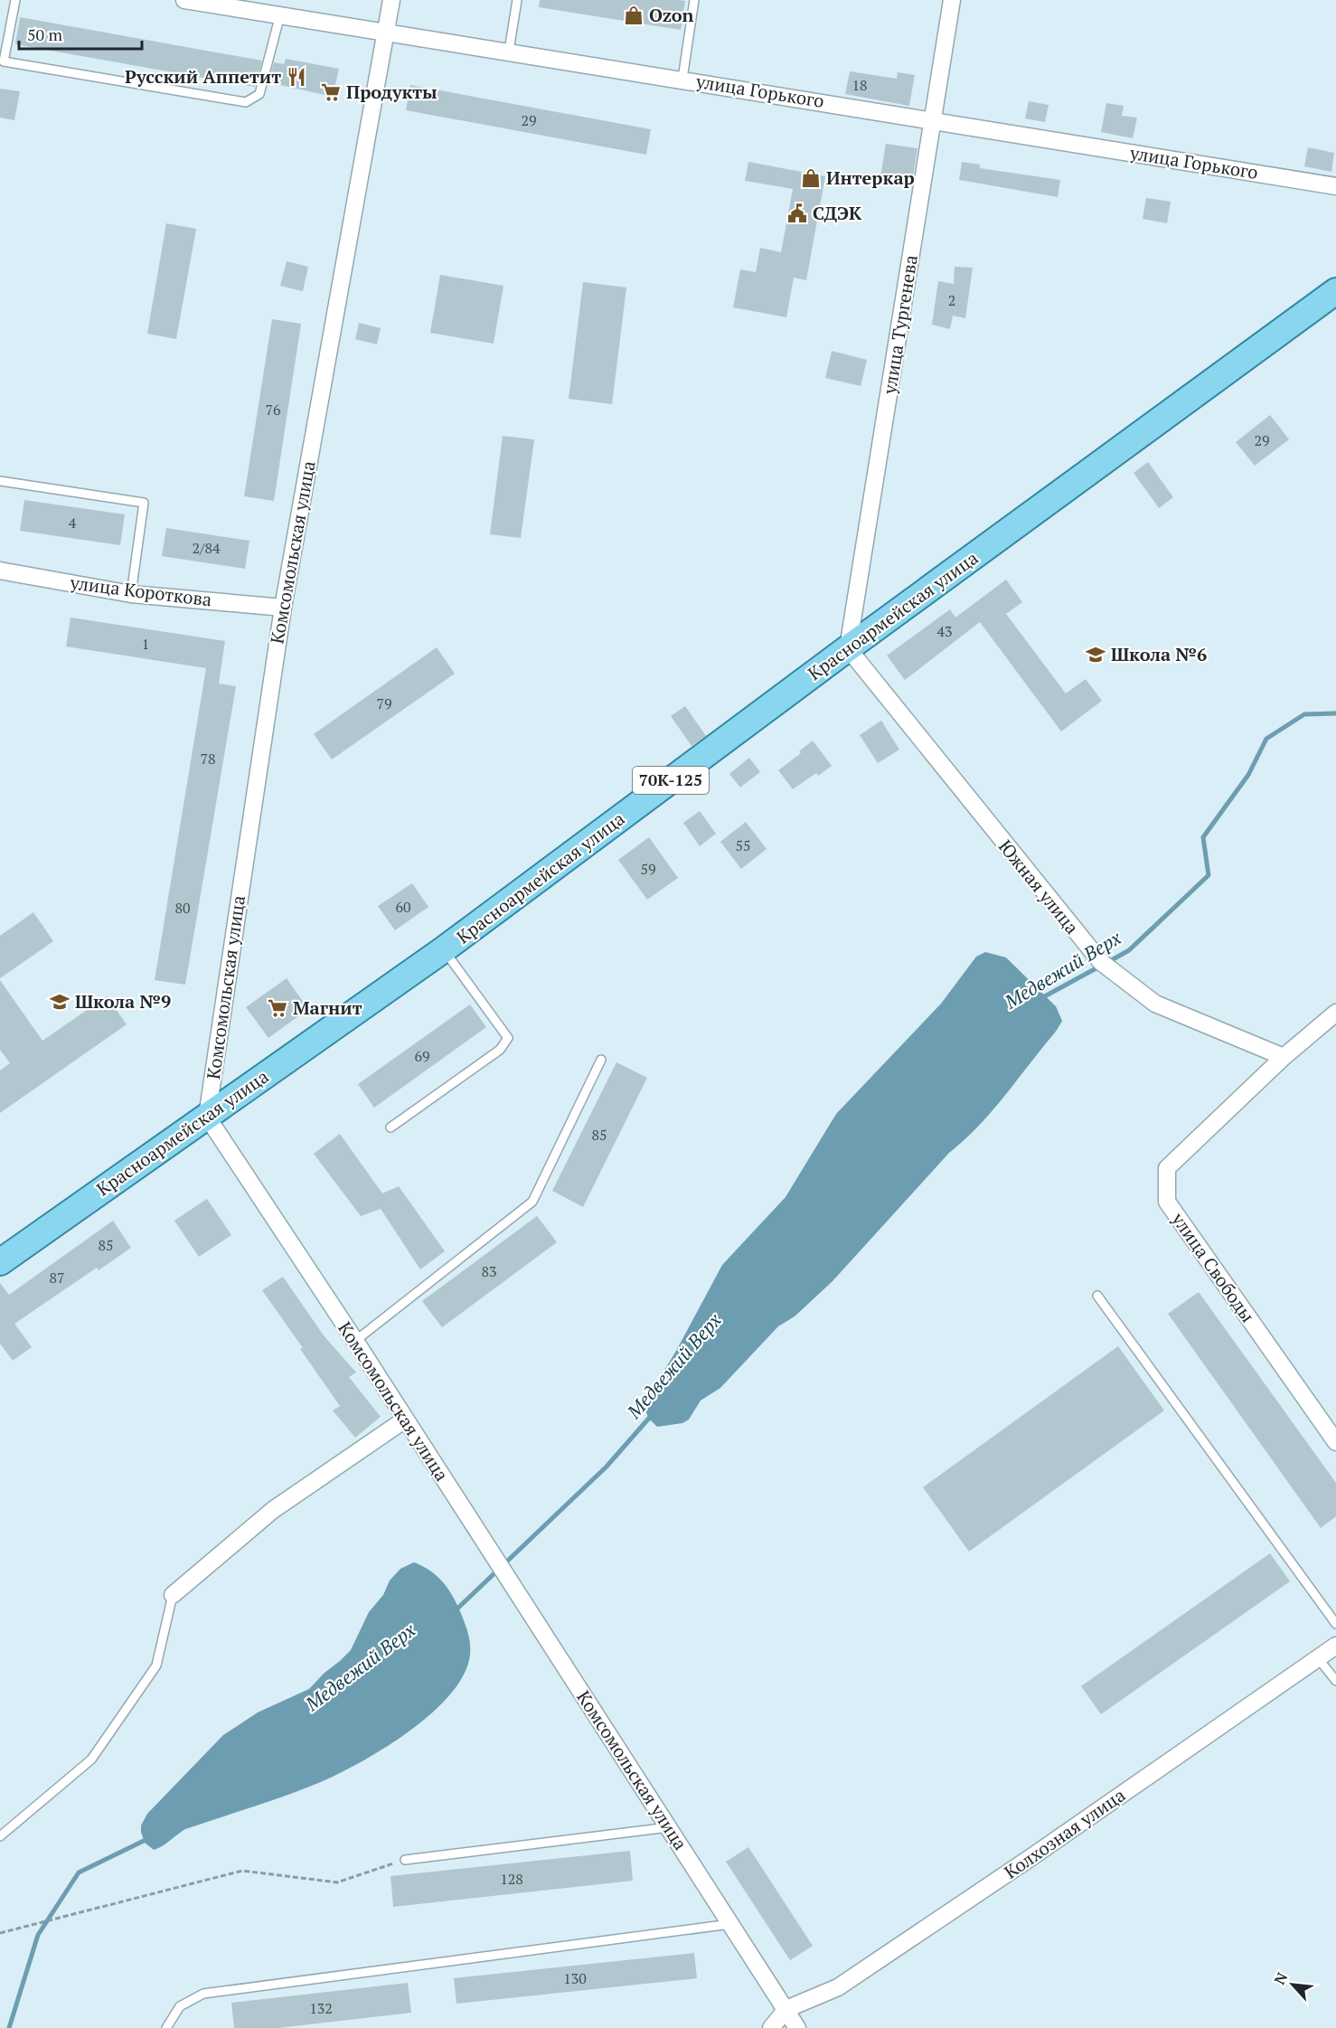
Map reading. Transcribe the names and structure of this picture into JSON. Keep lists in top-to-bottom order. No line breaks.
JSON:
{"streets":{"main road":["Красноармейская улица","70К-125"],"street":["улица Горького","улица Тургенева","Комсомольская улица","улица Короткова","Южная улица","улица Свободы","Колхозная улица"]},"crossings":[["улица Горького","улица Тургенева"],["улица Горького","Комсомольская улица"],["улица Тургенева","Красноармейская улица"],["улица Тургенева","Южная улица"],["Комсомольская улица","улица Короткова"],["Комсомольская улица","Красноармейская улица"],["Комсомольская улица","Колхозная улица"],["Красноармейская улица","Южная улица"],["Южная улица","улица Свободы"]],"water":["Медвежий Верх"],"places":{"shop":["Ozon","Интеркар"],"restaurant":["Русский Аппетит"],"supermarket":["Продукты","Магнит"],"public building":["СДЭК"],"school or university":["Школа №6","Школа №9"]},"house_numbers":["18","29","2","76","29","4","2/84","43","1","79","78","55","59","60","80","69","85","85","83","87","128","130","132"],"scale_bar":"50 m","north":"top left"}
